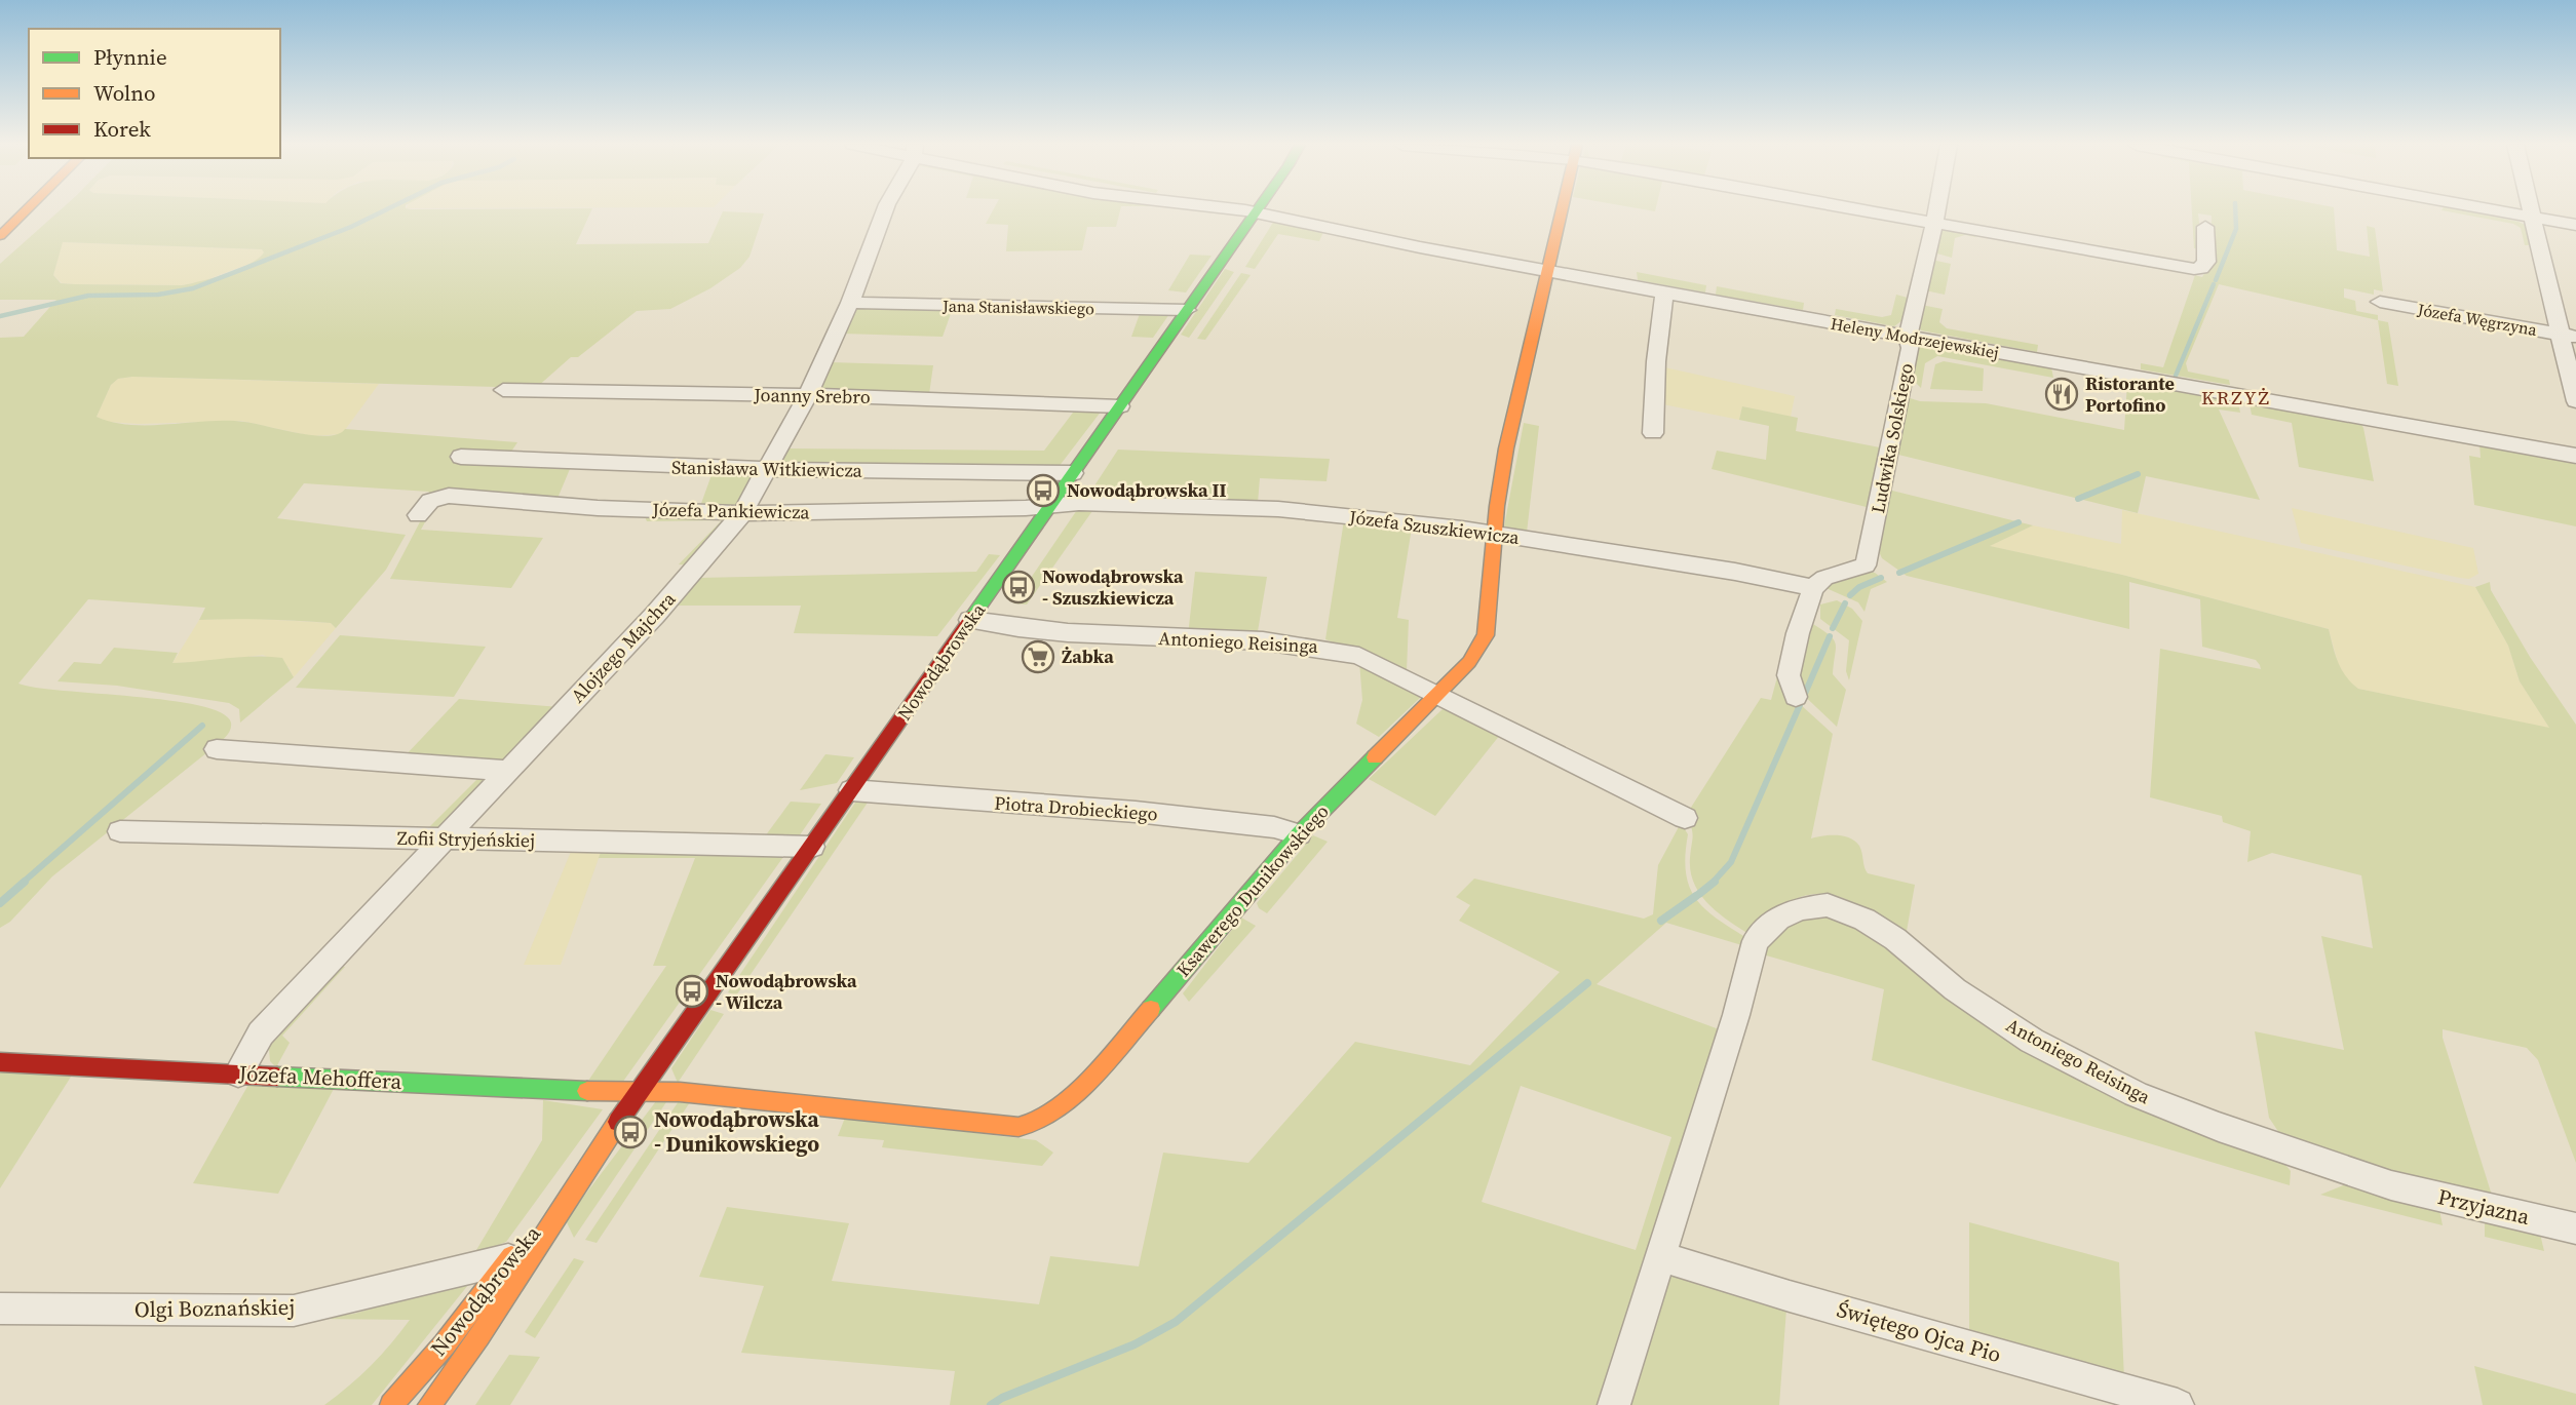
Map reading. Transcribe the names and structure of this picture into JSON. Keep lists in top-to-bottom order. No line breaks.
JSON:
{"streets":{"street":["Jana Stanisławskiego","Józefa Węgrzyna","Heleny Modrzejewskiej","Joanny Srebro","Ludwika Solskiego","Stanisława Witkiewicza","Józefa Pankiewicza","Józefa Szuszkiewicza","Antoniego Reisinga","Alojzego Majchra","Nowodąbrowska","Piotra Drobieckiego","Zofii Stryjeńskiej","Ksawerego Dunikowskiego","Józefa Mehoffera","Przyjazna","Olgi Boznańskiej","Świętego Ojca Pio"]},"crossings":[["Jana Stanisławskiego","Alojzego Majchra"],["Jana Stanisławskiego","Nowodąbrowska"],["Heleny Modrzejewskiej","Ludwika Solskiego"],["Heleny Modrzejewskiej","Nowodąbrowska"],["Heleny Modrzejewskiej","Ksawerego Dunikowskiego"],["Joanny Srebro","Alojzego Majchra"],["Joanny Srebro","Nowodąbrowska"],["Ludwika Solskiego","Józefa Szuszkiewicza"],["Stanisława Witkiewicza","Alojzego Majchra"],["Stanisława Witkiewicza","Nowodąbrowska"],["Józefa Pankiewicza","Józefa Szuszkiewicza"],["Józefa Pankiewicza","Alojzego Majchra"],["Józefa Pankiewicza","Nowodąbrowska"],["Józefa Szuszkiewicza","Nowodąbrowska"],["Józefa Szuszkiewicza","Ksawerego Dunikowskiego"],["Antoniego Reisinga","Nowodąbrowska"],["Antoniego Reisinga","Ksawerego Dunikowskiego"],["Antoniego Reisinga","Przyjazna"],["Antoniego Reisinga","Świętego Ojca Pio"],["Alojzego Majchra","Zofii Stryjeńskiej"],["Alojzego Majchra","Józefa Mehoffera"],["Nowodąbrowska","Piotra Drobieckiego"],["Nowodąbrowska","Zofii Stryjeńskiej"],["Nowodąbrowska","Ksawerego Dunikowskiego"],["Nowodąbrowska","Józefa Mehoffera"],["Nowodąbrowska","Olgi Boznańskiej"],["Piotra Drobieckiego","Ksawerego Dunikowskiego"],["Ksawerego Dunikowskiego","Józefa Mehoffera"]],"districts":["KRZYŻ"],"places":{"restaurant":["Ristorante Portofino"],"bus stop":["Nowodąbrowska II","Nowodąbrowska - Szuszkiewicza","Nowodąbrowska - Wilcza","Nowodąbrowska - Dunikowskiego"],"supermarket":["Żabka"]},"legend":["Płynnie","Wolno","Korek"]}
